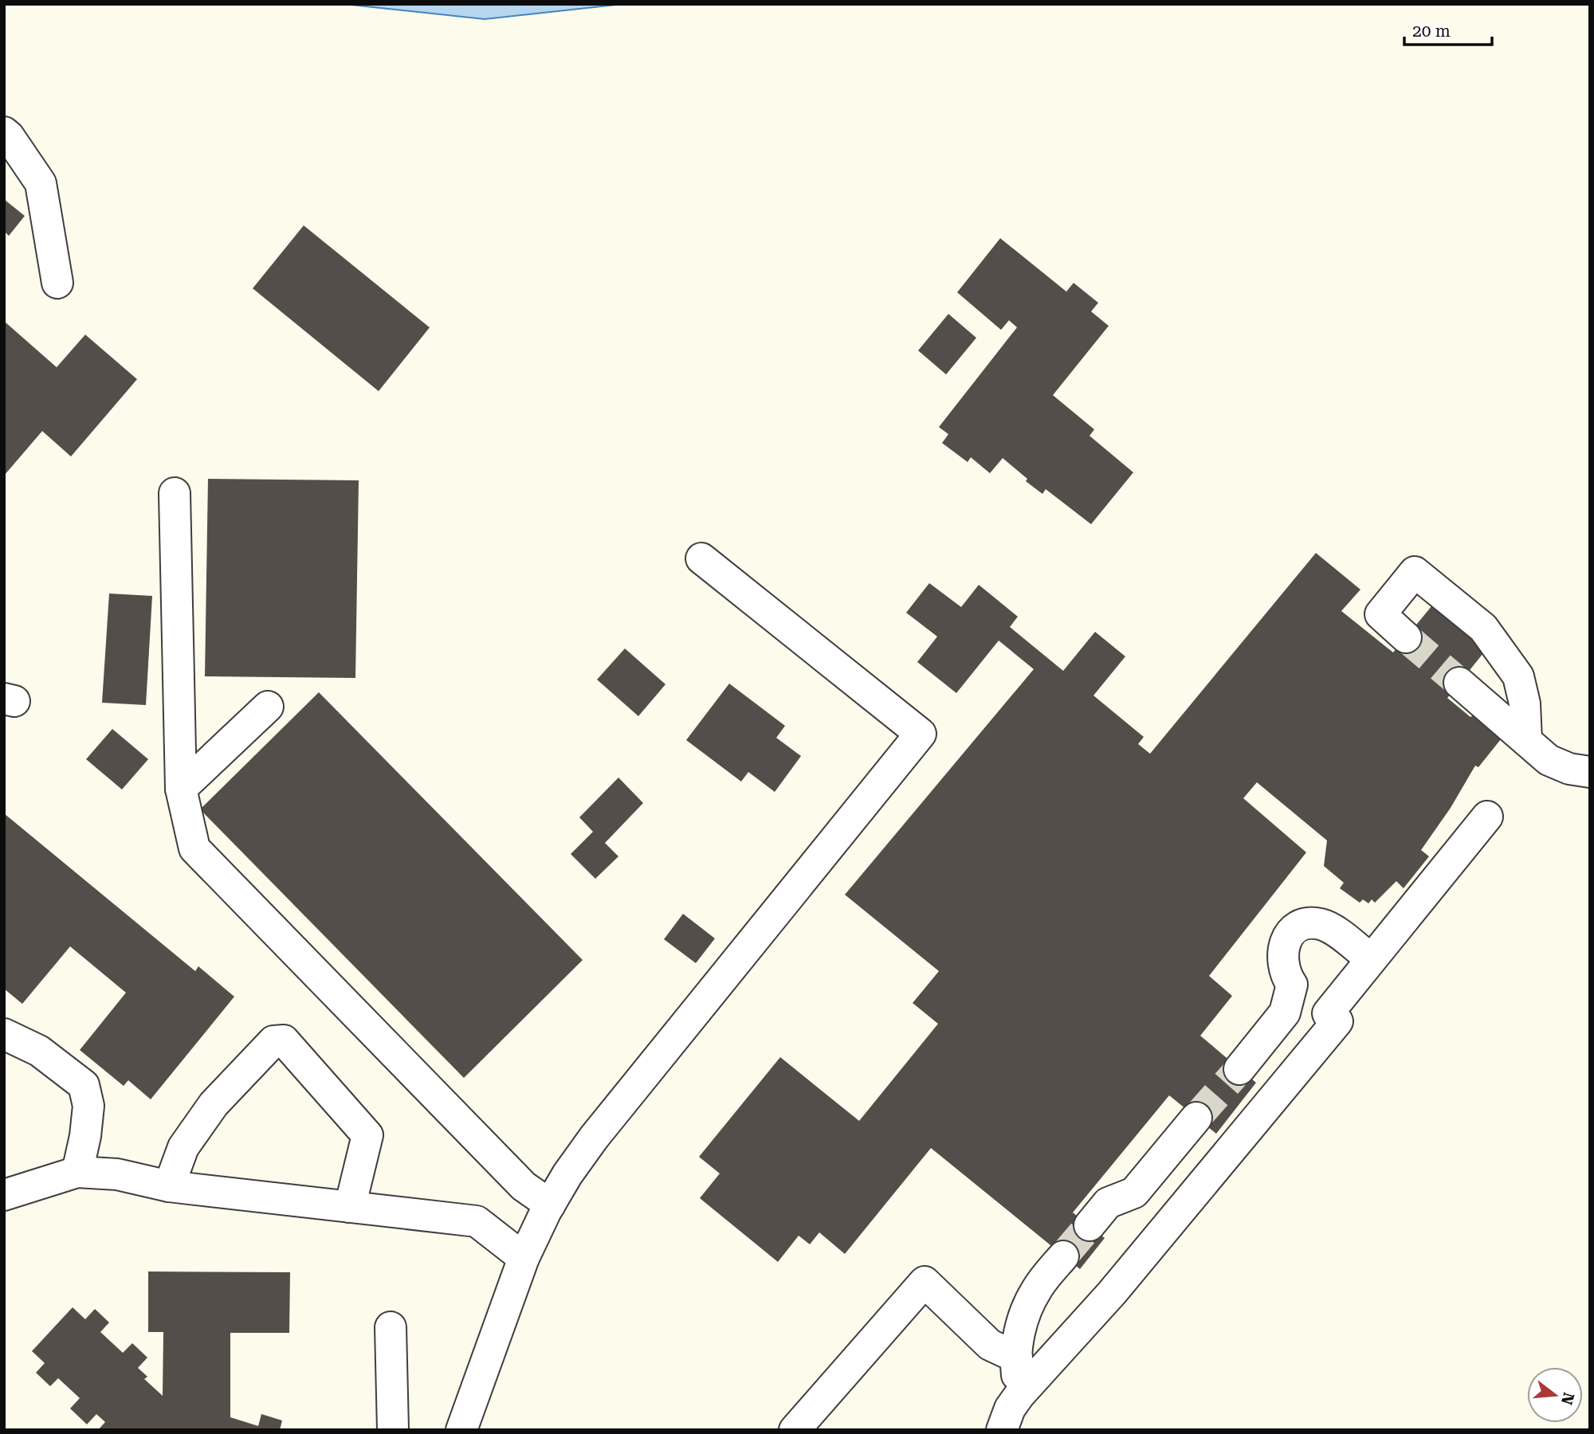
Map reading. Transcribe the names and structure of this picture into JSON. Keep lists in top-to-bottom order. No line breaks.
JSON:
{"scale_bar":"20 m","north":"right"}
